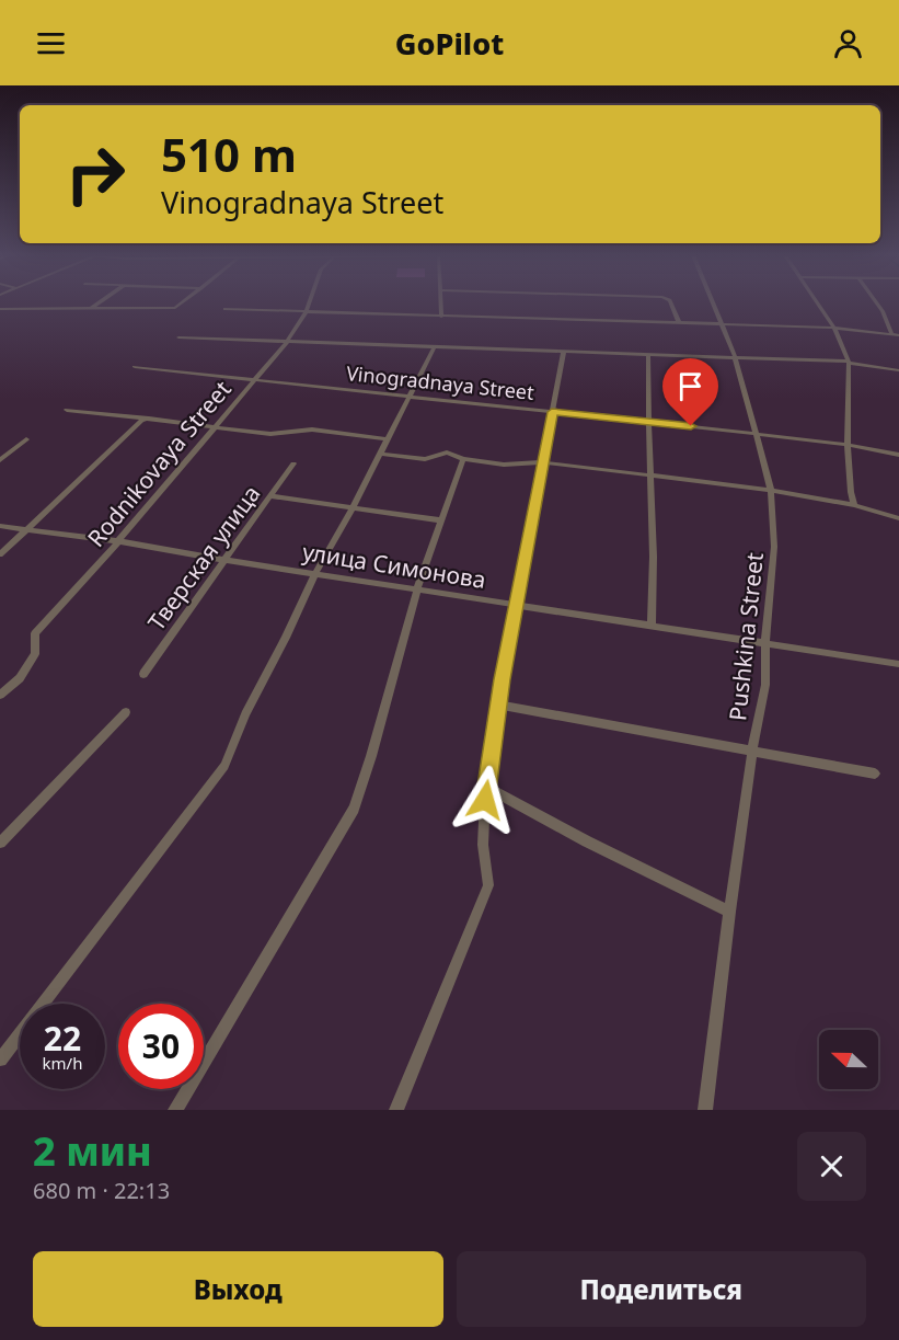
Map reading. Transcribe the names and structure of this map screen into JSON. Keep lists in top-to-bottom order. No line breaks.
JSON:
{"streets":{"street":["Vinogradnaya Street","Rodnikovaya Street","Тверская улица","улица Симонова","Pushkina Street"]},"crossings":[["Vinogradnaya Street","Rodnikovaya Street"],["Vinogradnaya Street","Pushkina Street"],["Rodnikovaya Street","улица Симонова"],["Тверская улица","улица Симонова"],["улица Симонова","Pushkina Street"]],"north":"left","page":{"header":"GoPilot","turn":["510 m","Vinogradnaya Street"],"speed":"22 km/h","limit":"30","heading":["2 мин","680 m · 22:13"],"buttons":["Выход","Поделиться"]}}
